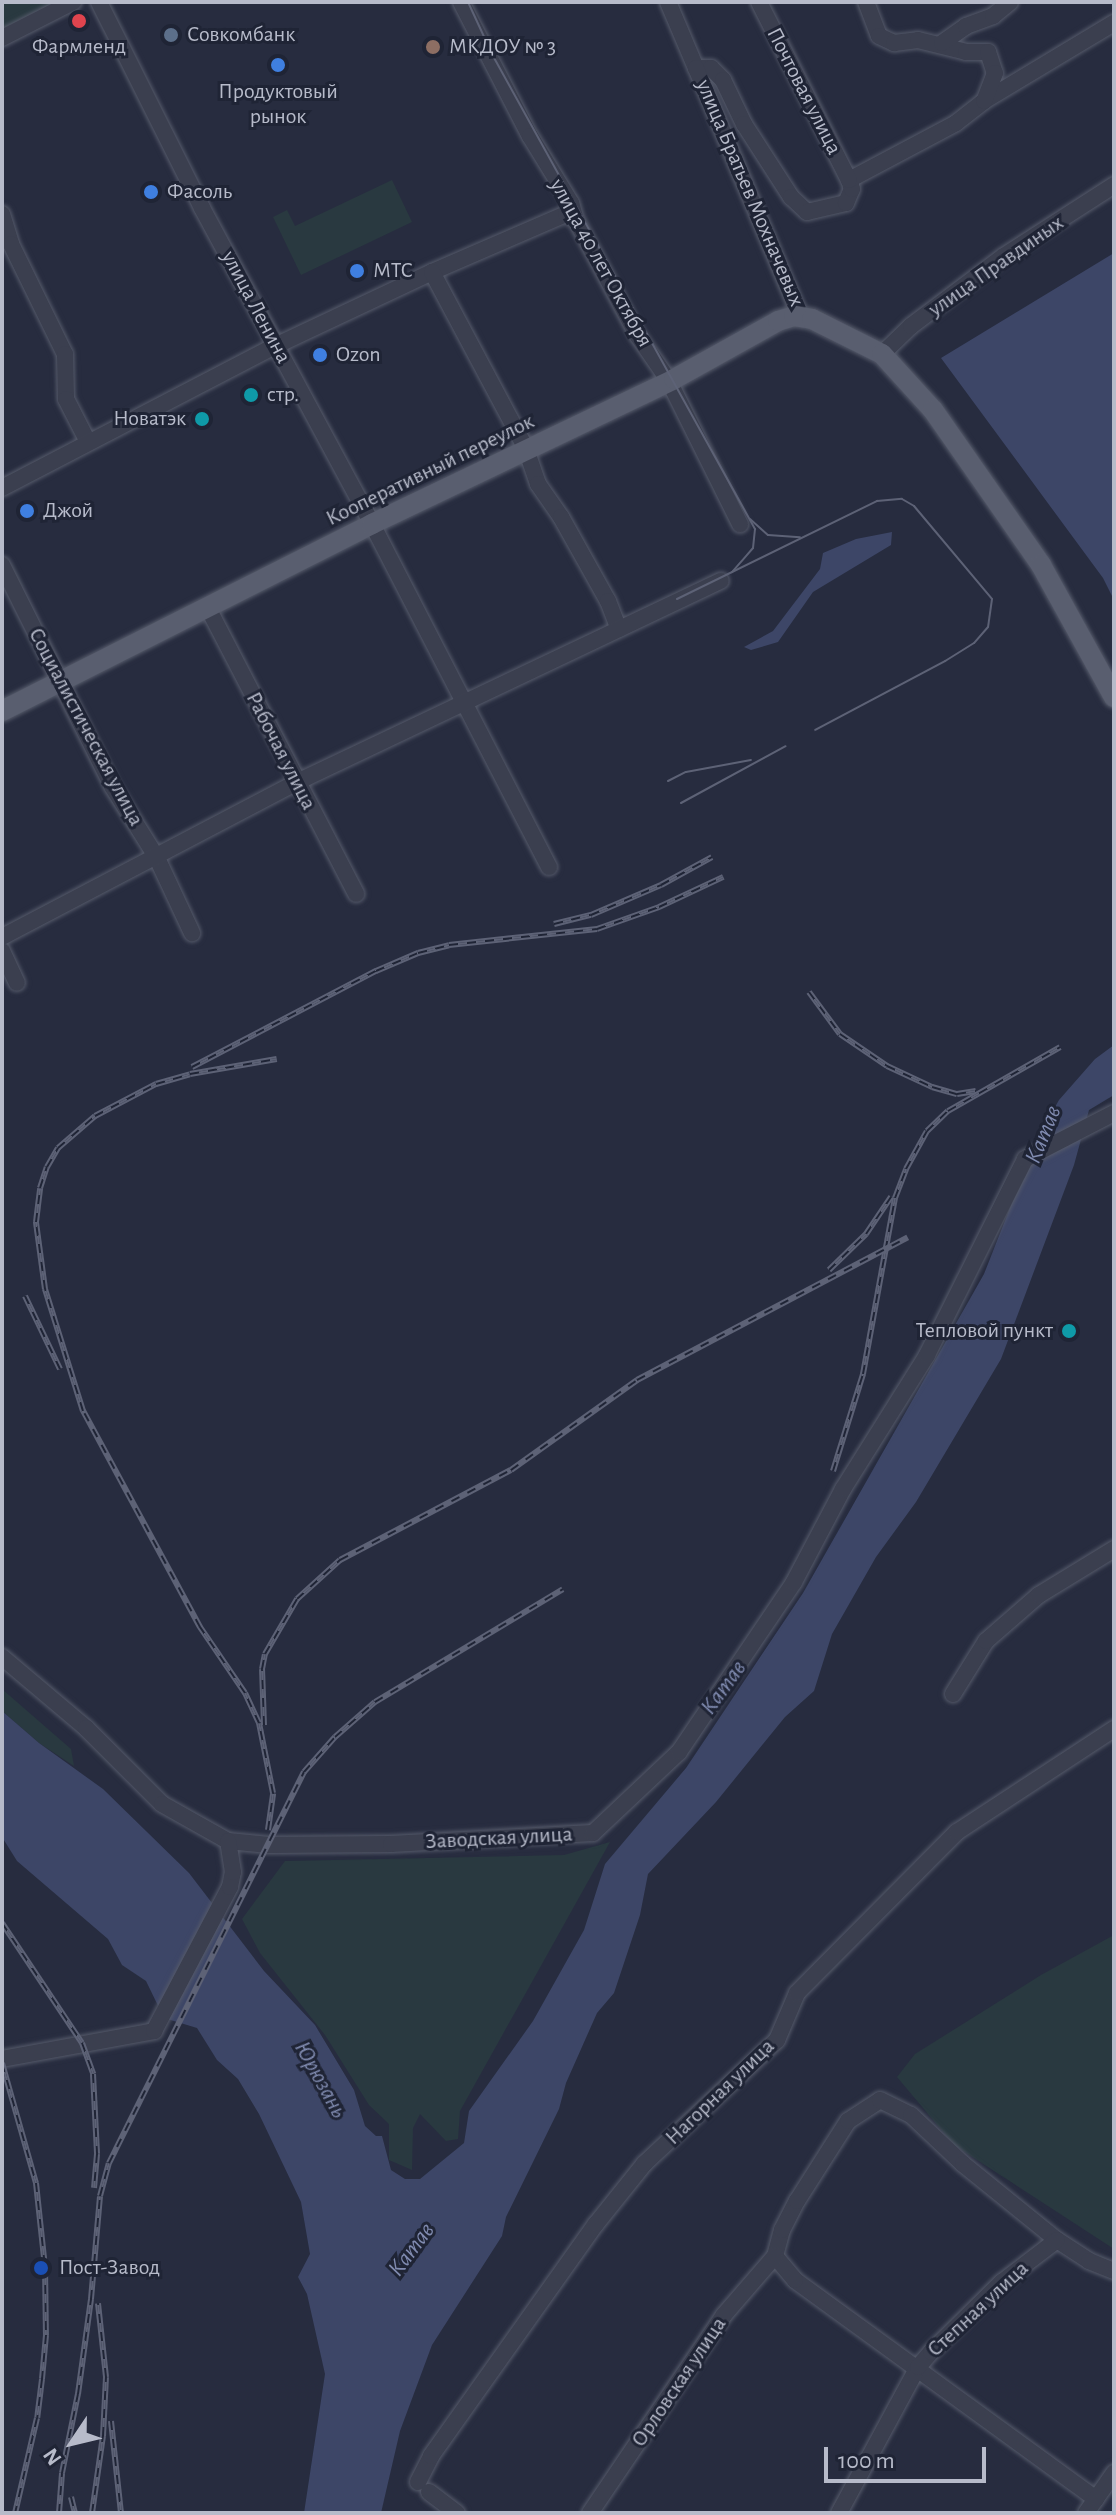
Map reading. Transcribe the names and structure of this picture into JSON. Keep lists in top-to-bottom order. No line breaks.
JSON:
{"streets":{"main road":["Кооперативный переулок"],"street":["Почтовая улица","улица Братьев Мохначевых","улица 40 лет Октября","улица Правдиных","улица Ленина","Социалистическая улица","Рабочая улица","Заводская улица","Нагорная улица","Степная улица","Орловская улица"]},"crossings":[["улица Братьев Мохначевых","Кооперативный переулок"],["улица 40 лет Октября","Кооперативный переулок"],["улица Ленина","Кооперативный переулок"],["Кооперативный переулок","Социалистическая улица"],["Кооперативный переулок","Рабочая улица"]],"water":["Катав","Юрюзань"],"places":["Фармленд","Совкомбанк","МКДОУ № 3","Продуктовый рынок","Фасоль","МТС","Ozon","стр.","Новатэк","Джой","Тепловой пункт","Пост-Завод"],"scale_bar":"100 m","north":"bottom left"}
